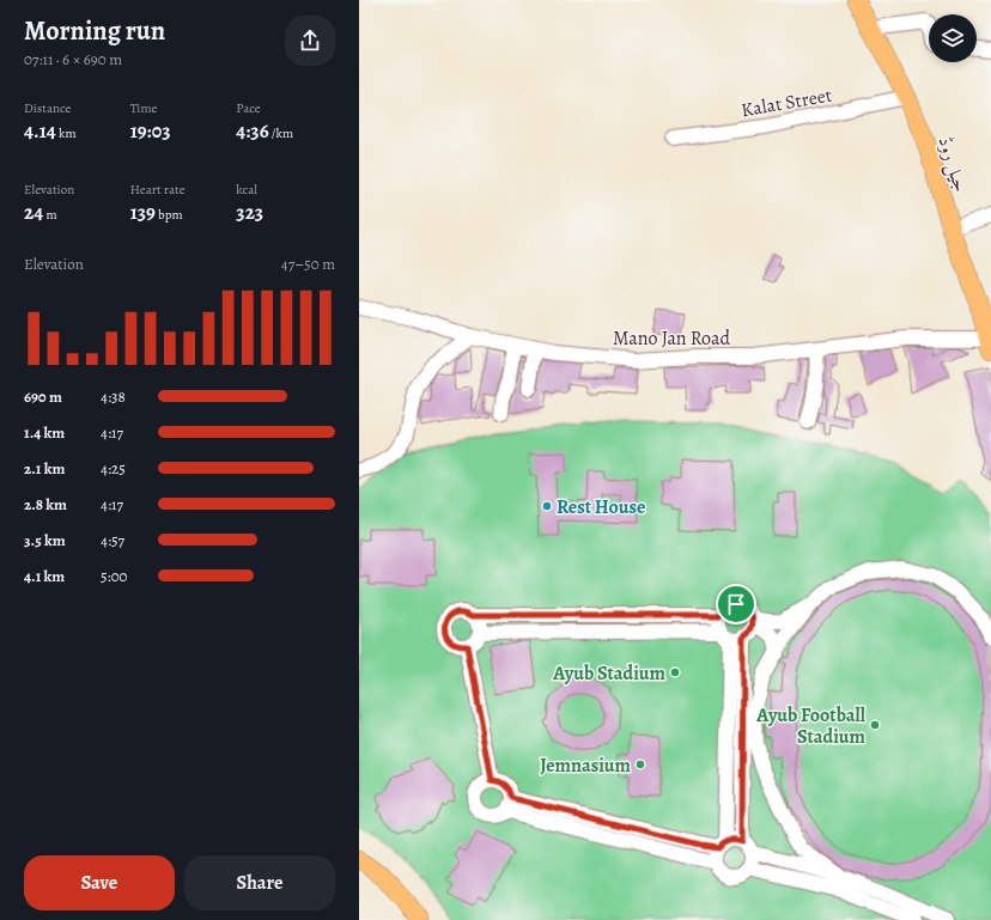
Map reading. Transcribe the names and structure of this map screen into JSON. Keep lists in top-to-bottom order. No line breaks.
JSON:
{"streets":{"main road":["جیل روڈ"],"street":["Kalat Street","Mano Jan Road"]},"crossings":[["Kalat Street","جیل روڈ"],["جیل روڈ","Mano Jan Road"]],"places":["Rest House","Ayub Stadium","Ayub Football Stadium","Jemnasium"],"page":{"heading":["Morning run","07:11 · 6 × 690 m"],"stats":[["Distance","4.14 km"],["Time","19:03"],["Pace","4:36 /km"],["Elevation","24 m"],["Heart rate","139 bpm"],["kcal","323"]],"chart":["Elevation","47–50 m"],"list":[{"name":"690 m","note":"4:38"},{"name":"1.4 km","note":"4:17"},{"name":"2.1 km","note":"4:25"},{"name":"2.8 km","note":"4:17"},{"name":"3.5 km","note":"4:57"},{"name":"4.1 km","note":"5:00"}],"buttons":["Save","Share"]}}
